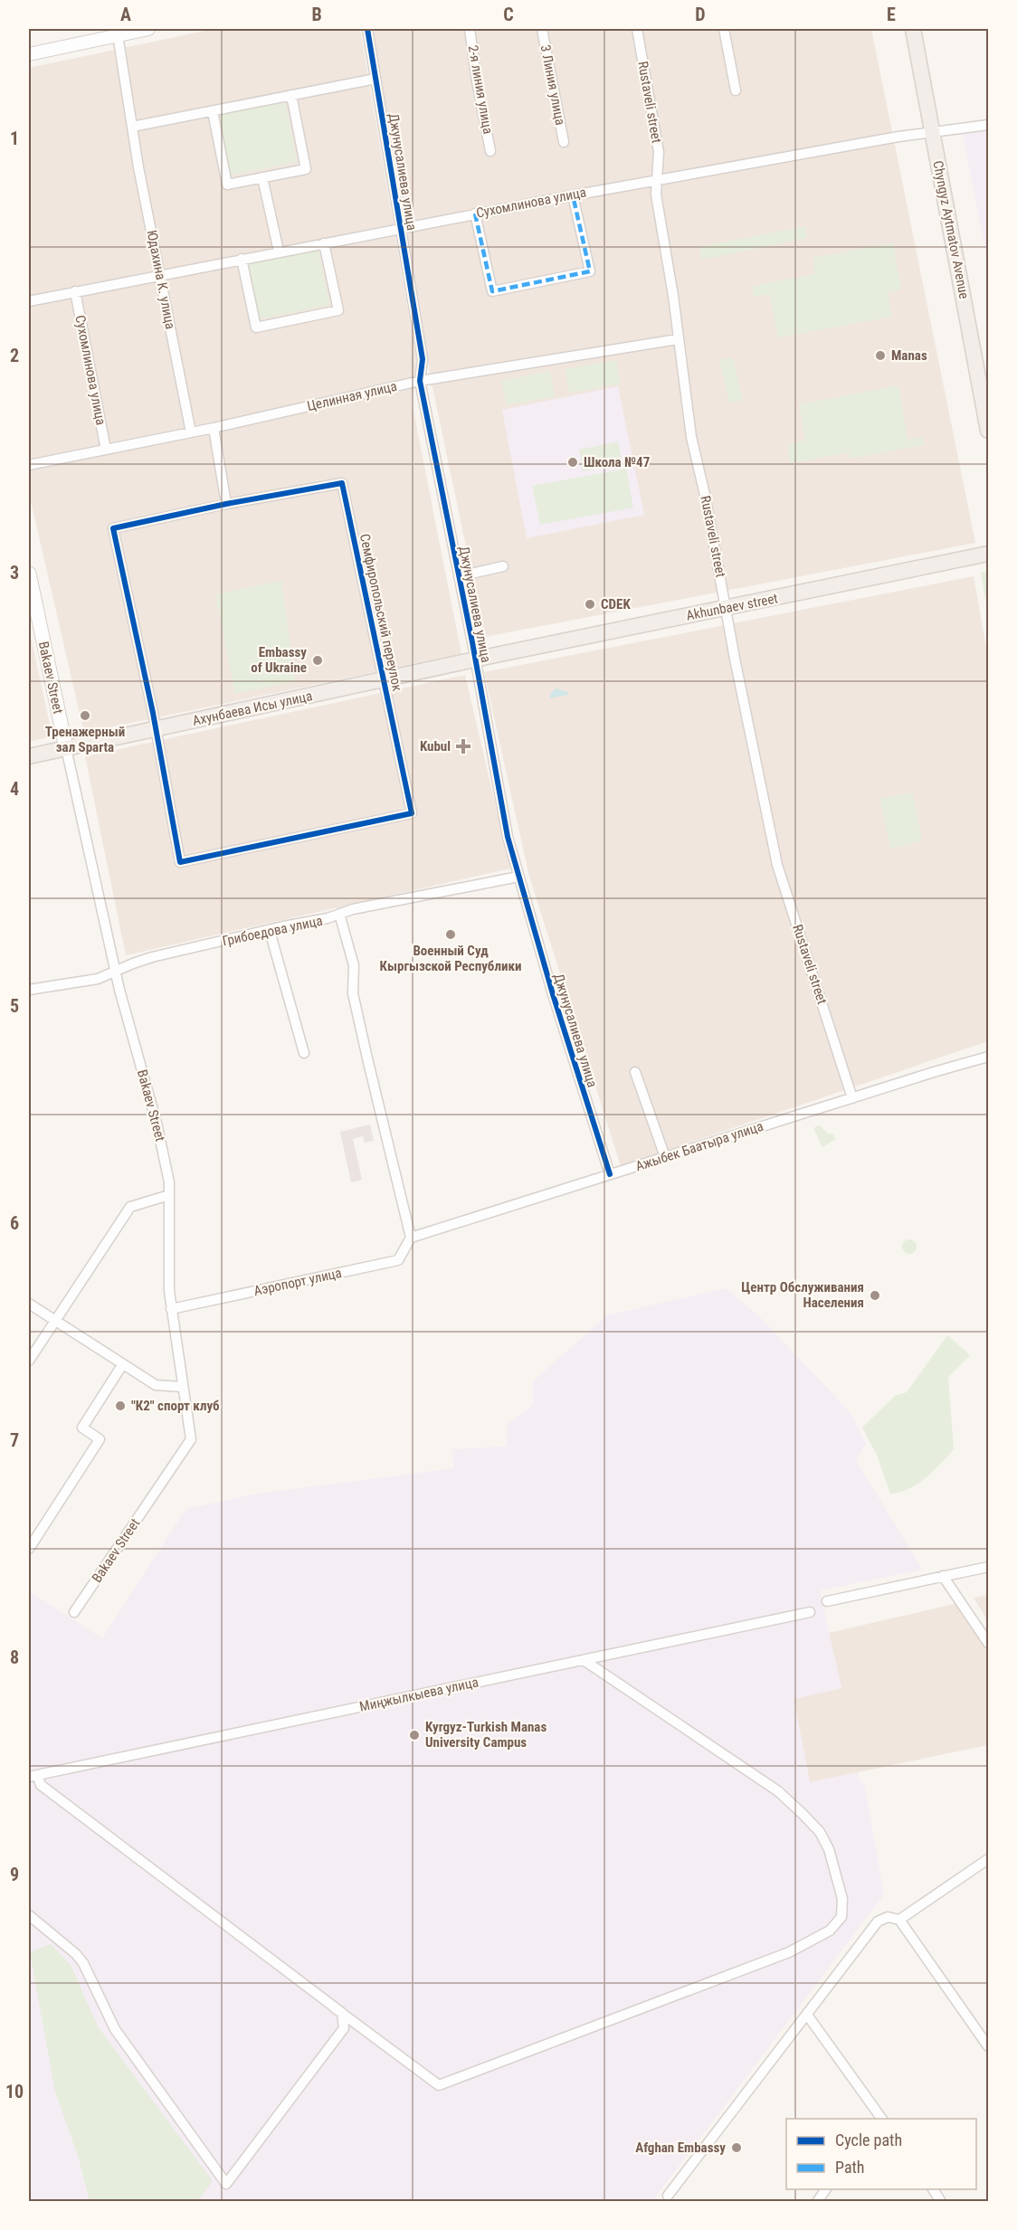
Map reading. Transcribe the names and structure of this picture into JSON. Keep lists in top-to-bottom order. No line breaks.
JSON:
{"streets":{"main road":["Chyngyz Aytmatov Avenue","Akhunbaev street","Bakaev Street","Ахунбаева Исы улица"],"street":["3 Линия улица","2-я линия улица","Rustaveli street","Джунусалиева улица","Сухомлинова улица","Юдахина К. улица","Целинная улица","Семфиропольский переулок","Грибоедова улица","Ажыбек Баатыра улица","Аэропорт улица","Миңжылкыева улица"]},"crossings":[["Rustaveli street","Сухомлинова улица"],["Rustaveli street","Целинная улица"],["Rustaveli street","Akhunbaev street"],["Rustaveli street","Ажыбек Баатыра улица"],["Джунусалиева улица","Сухомлинова улица"],["Джунусалиева улица","Целинная улица"],["Джунусалиева улица","Akhunbaev street"],["Джунусалиева улица","Ахунбаева Исы улица"],["Джунусалиева улица","Грибоедова улица"],["Джунусалиева улица","Ажыбек Баатыра улица"],["Сухомлинова улица","Chyngyz Aytmatov Avenue"],["Сухомлинова улица","Юдахина К. улица"],["Сухомлинова улица","Целинная улица"],["Юдахина К. улица","Целинная улица"],["Akhunbaev street","Ахунбаева Исы улица"],["Семфиропольский переулок","Ахунбаева Исы улица"],["Bakaev Street","Ахунбаева Исы улица"],["Bakaev Street","Грибоедова улица"],["Bakaev Street","Аэропорт улица"],["Ажыбек Баатыра улица","Аэропорт улица"]],"places":{"other":["Manas","Школа №47","CDEK","Embassy of Ukraine","Тренажерный зал Sparta","Военный Суд Кыргызской Республики","Центр Обслуживания Населения","\"К2\" спорт клуб","Kyrgyz-Turkish Manas University Campus","Afghan Embassy"],"health":["Kubul"]},"legend":["Cycle path","Path"],"grid":{"columns":["A","B","C","D","E"],"rows":["1","2","3","4","5","6","7","8","9","10"]}}
